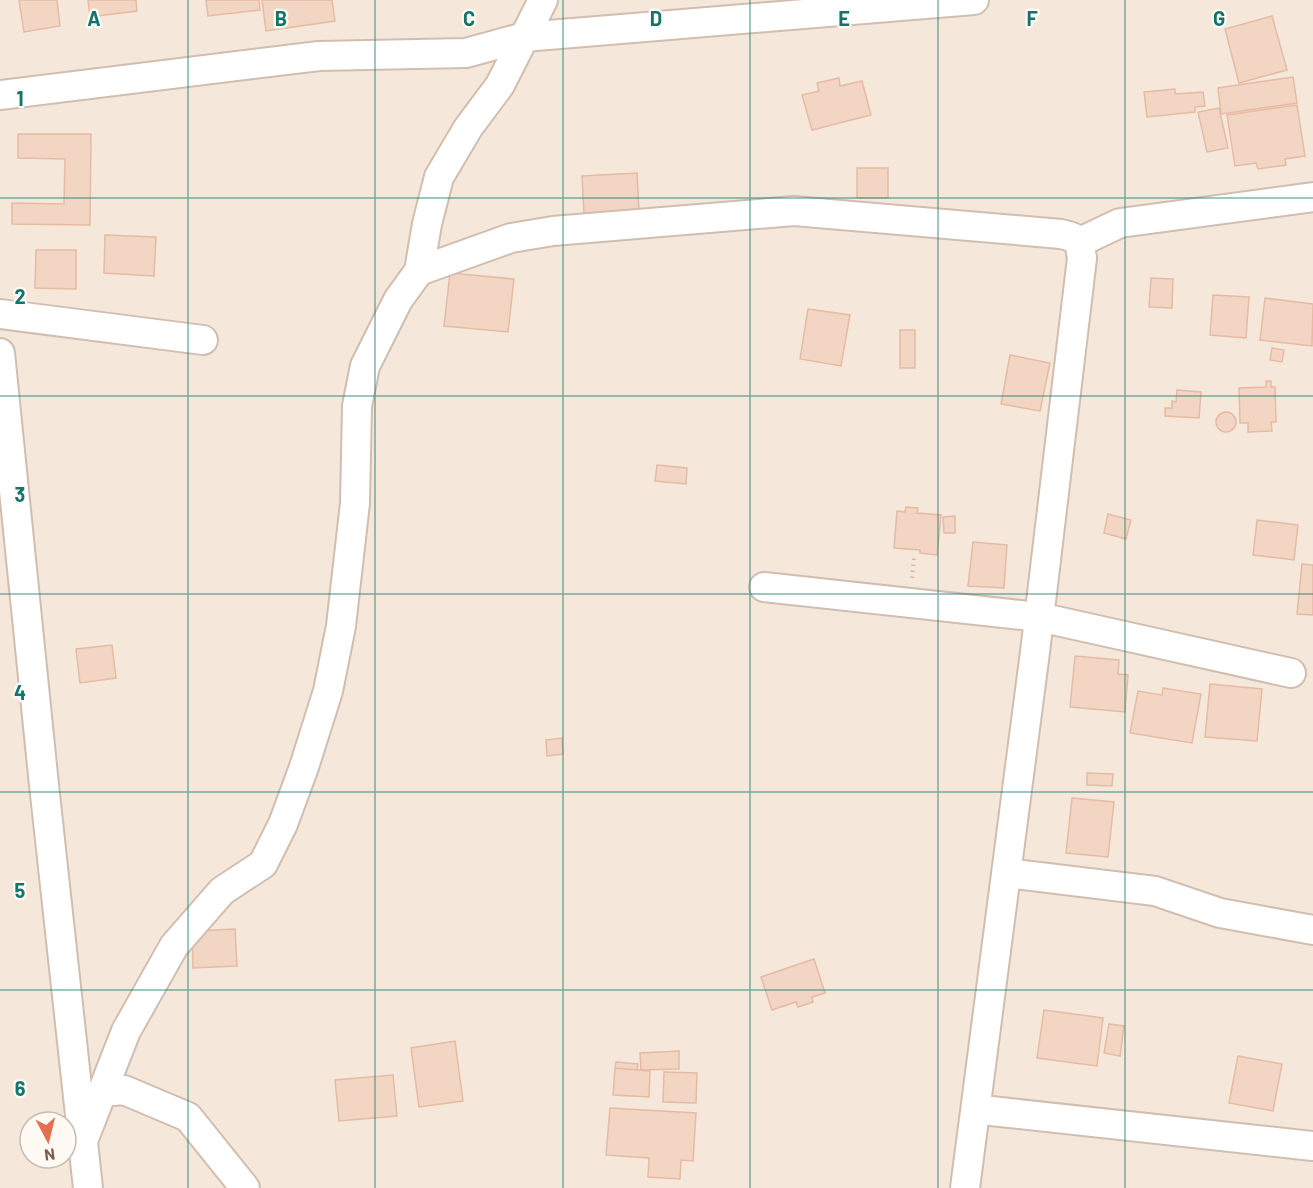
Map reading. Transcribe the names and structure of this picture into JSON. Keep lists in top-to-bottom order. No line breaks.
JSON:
{"north":"bottom","grid":{"columns":["A","B","C","D","E","F","G"],"rows":["1","2","3","4","5","6"]}}
